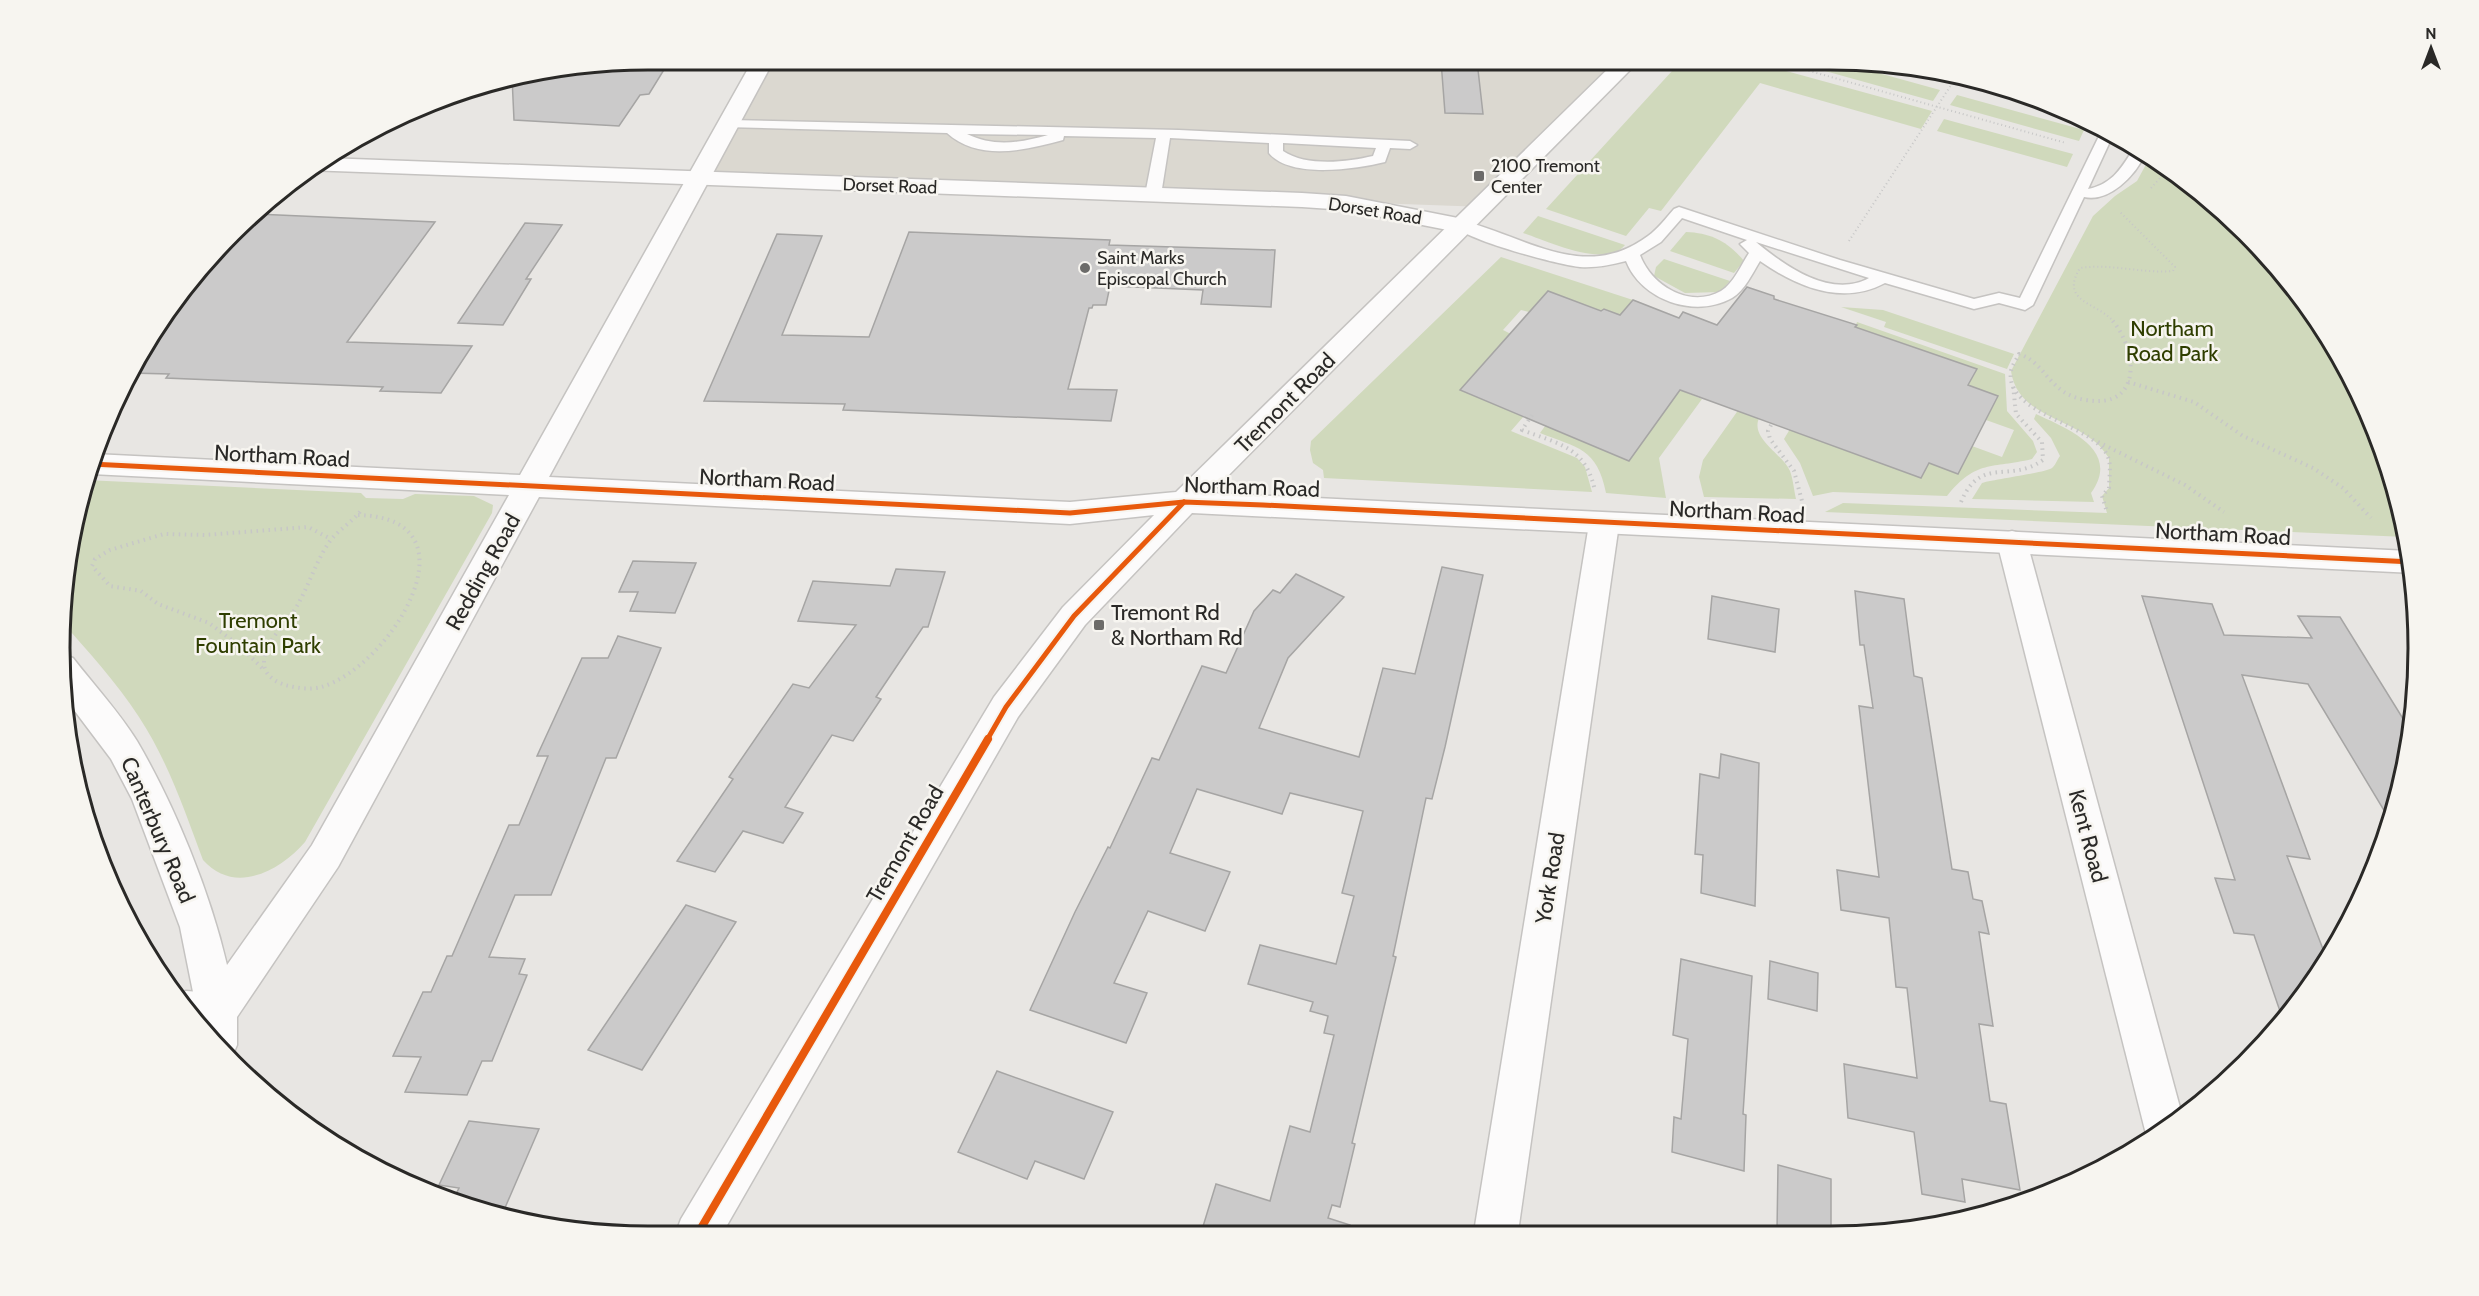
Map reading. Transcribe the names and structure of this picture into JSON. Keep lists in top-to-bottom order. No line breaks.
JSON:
{"streets":{"street":["Dorset Road","Tremont Road","Northam Road","Redding Road","Canterbury Road","Kent Road","York Road"]},"crossings":[["Dorset Road","Tremont Road"],["Dorset Road","Redding Road"],["Tremont Road","Northam Road"],["Northam Road","Redding Road"],["Northam Road","Kent Road"],["Northam Road","York Road"]],"parks":["Northam Road Park","Tremont Fountain Park"],"places":{"transit":["2100 Tremont Center","Tremont Rd & Northam Rd"],"other":["Saint Marks Episcopal Church"]},"north":"top"}
